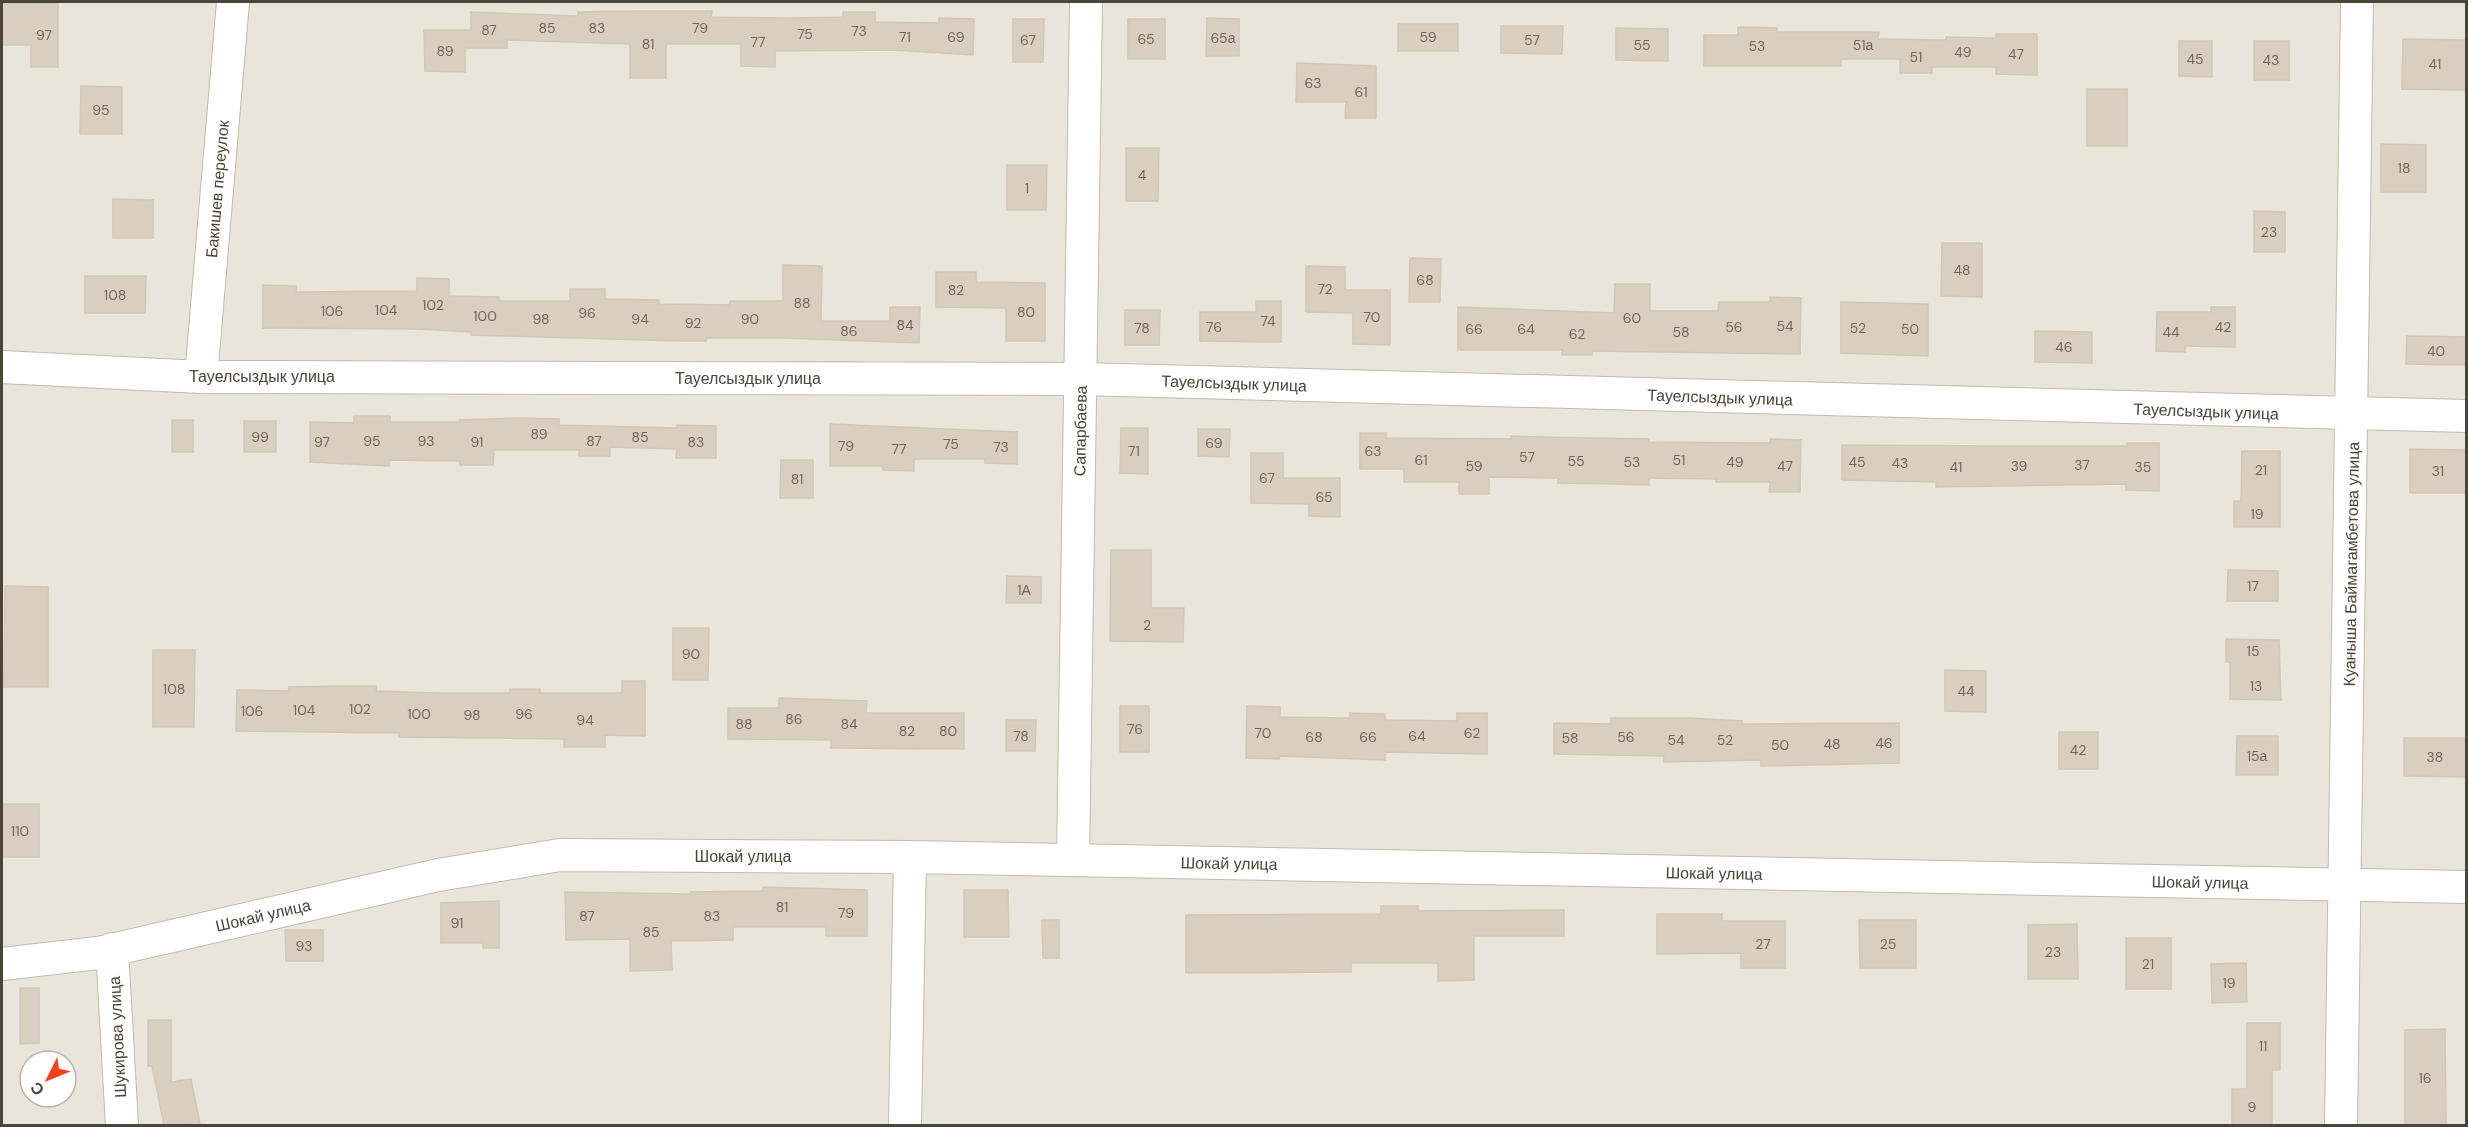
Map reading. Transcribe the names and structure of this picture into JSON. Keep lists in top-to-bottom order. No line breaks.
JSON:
{"streets":{"street":["Бакишев переулок","Тауелсыздык улица","Сапарбаева","Куаныша Баймагамбетова улица","Шокай улица","Шукирова улица"]},"crossings":[["Бакишев переулок","Тауелсыздык улица"],["Тауелсыздык улица","Сапарбаева"],["Тауелсыздык улица","Куаныша Баймагамбетова улица"],["Сапарбаева","Шокай улица"],["Куаныша Баймагамбетова улица","Шокай улица"],["Шокай улица","Шукирова улица"]],"house_numbers":["85","83","79","87","73","75","97","71","69","59","65а","65","67","57","77","81","55","51а","53","89","49","47","51","45","43","41","63","61","95","18","4","1","23","48","68","72","82","108","88","102","104","106","80","96","100","70","60","98","94","90","74","92","84","54","76","56","42","78","52","66","64","50","86","58","44","62","46","40","89","99","85","95","93","87","97","91","83","69","75","79","73","77","71","63","57","61","51","55","53","49","45","43","37","59","47","39","41","35","21","31","67","81","65","19","17","1А","2","15","90","13","108","44","102","104","106","100","96","98","86","94","88","84","76","82","80","70","62","78","64","68","66","56","58","54","52","46","48","50","42","15а","38","110","81","79","87","83","91","85","27","25","93","23","21","19","11","16","9"],"north":"bottom left"}
